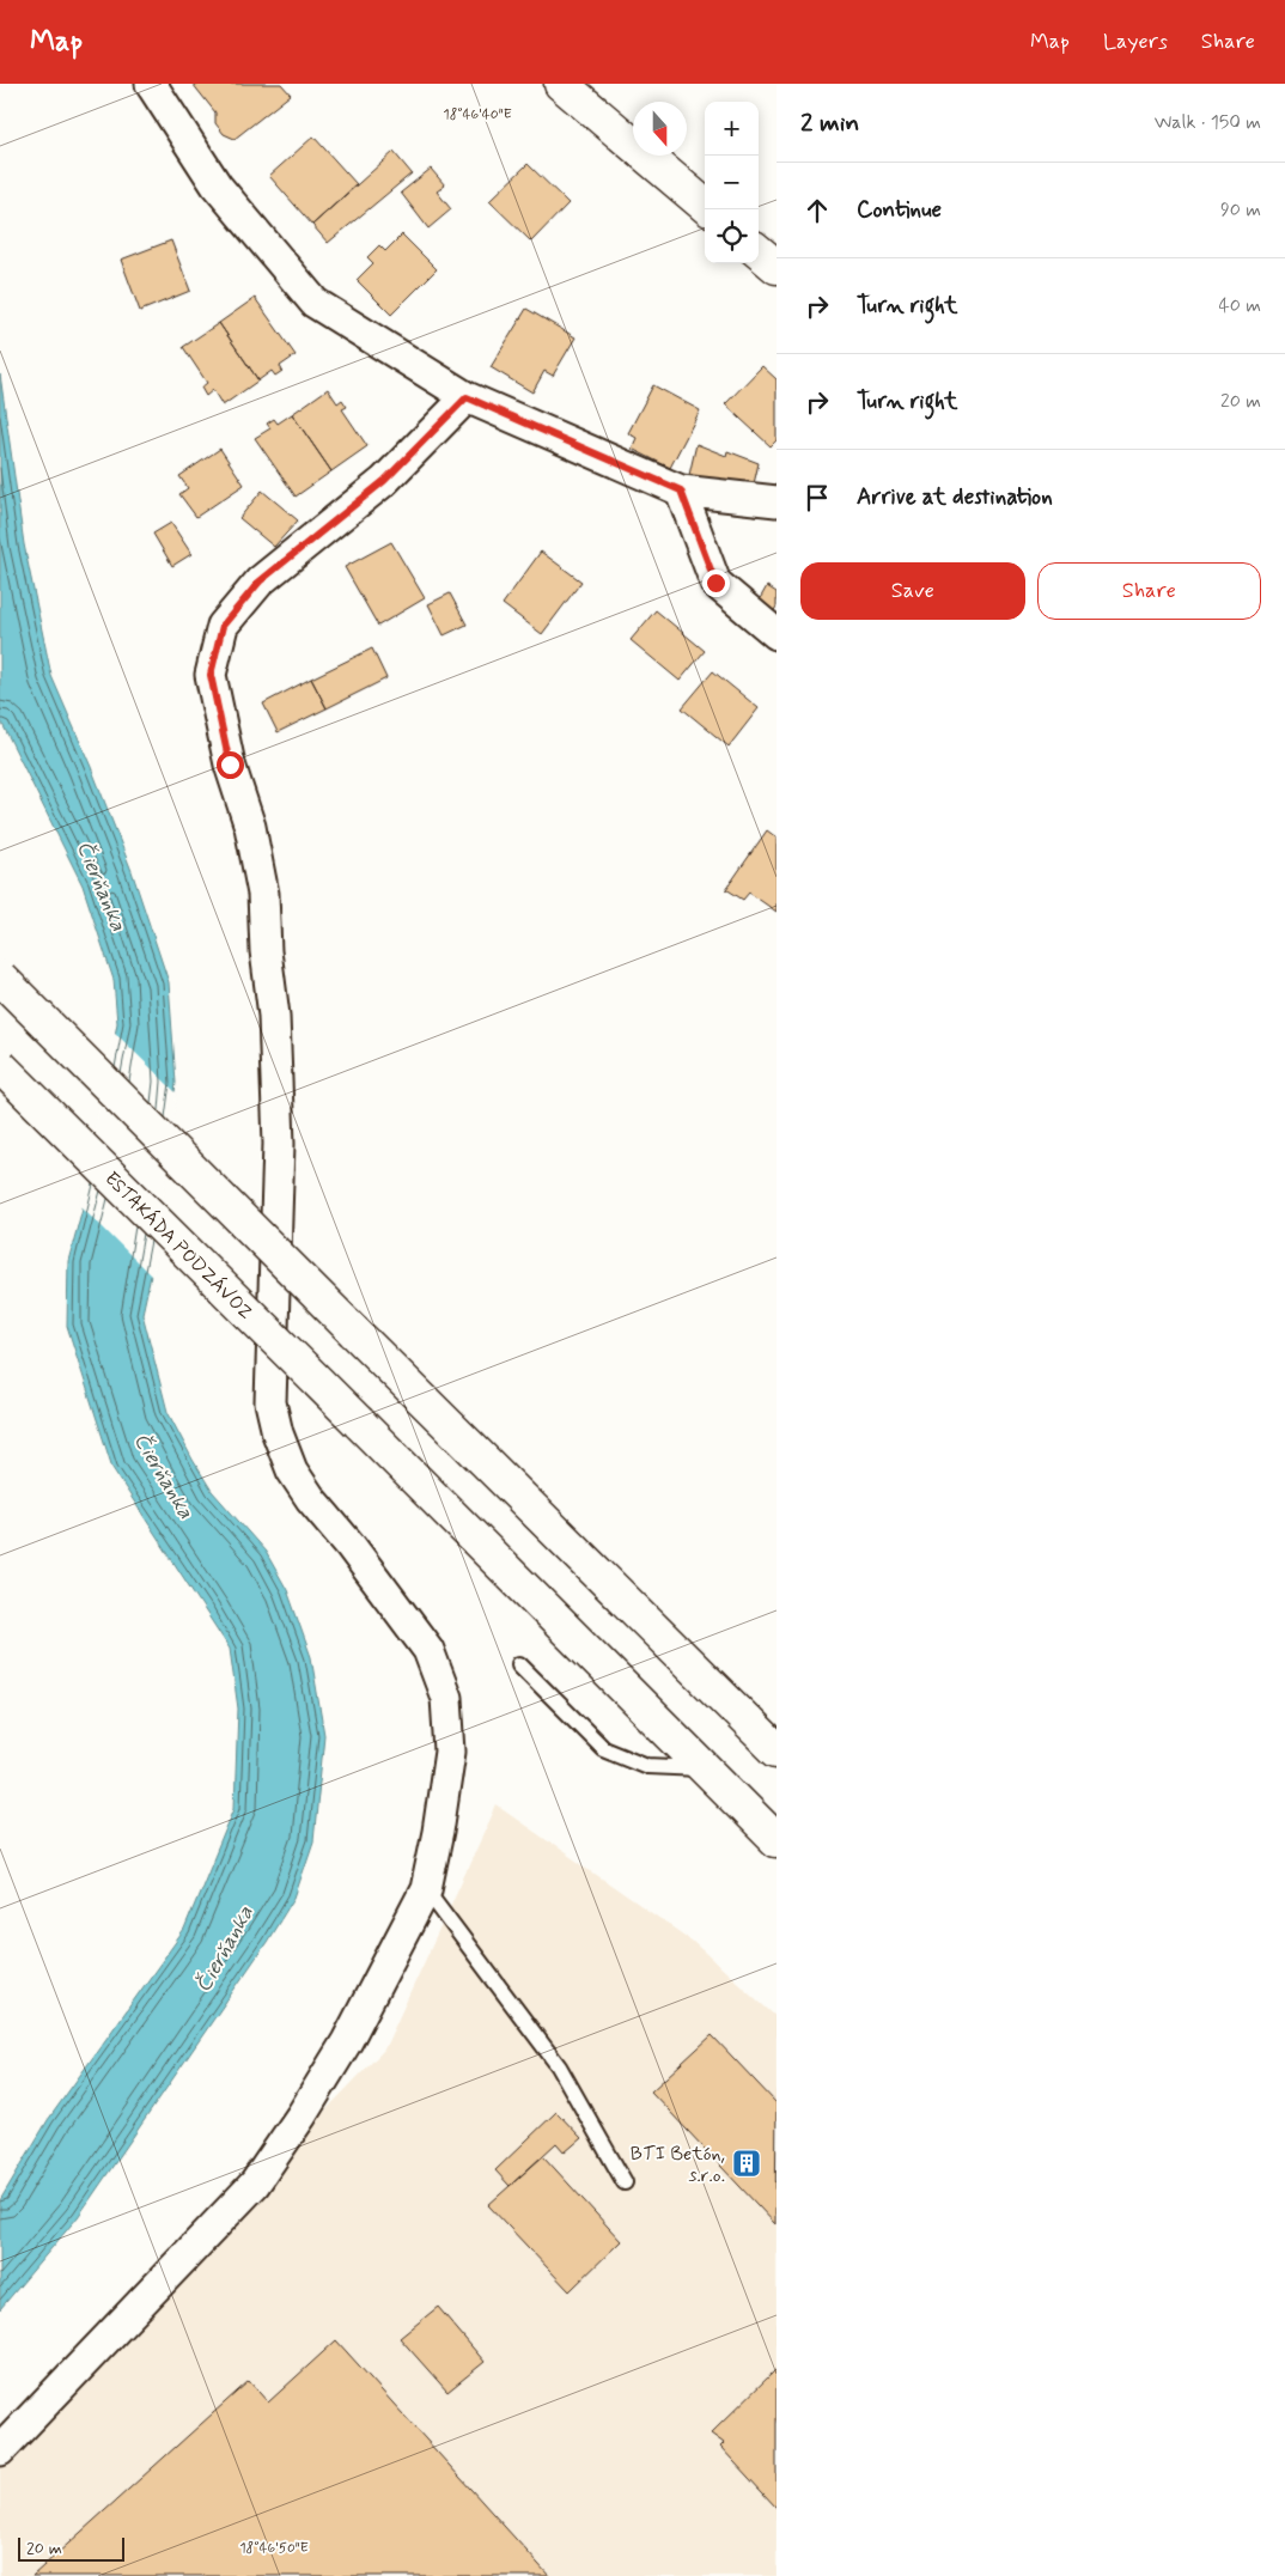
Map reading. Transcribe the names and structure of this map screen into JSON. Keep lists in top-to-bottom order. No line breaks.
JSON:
{"streets":{"main road":["ESTAKÁDA PODZÁVOZ"]},"water":["Čierňanka"],"places":{"building":["BTI Betón, s.r.o."]},"scale_bar":"20 m","north":"bottom","page":{"header":"Map","nav":["Map","Layers","Share"],"heading":["2 min","Walk · 150 m"],"map_buttons":["+","−"],"list":[["Continue","90 m"],["Turn right","40 m"],["Turn right","20 m"],"Arrive at destination"],"buttons":["Save","Share"],"scale":"20 m"},"coordinates":["18°46'40\"E","18°46'50\"E"]}
